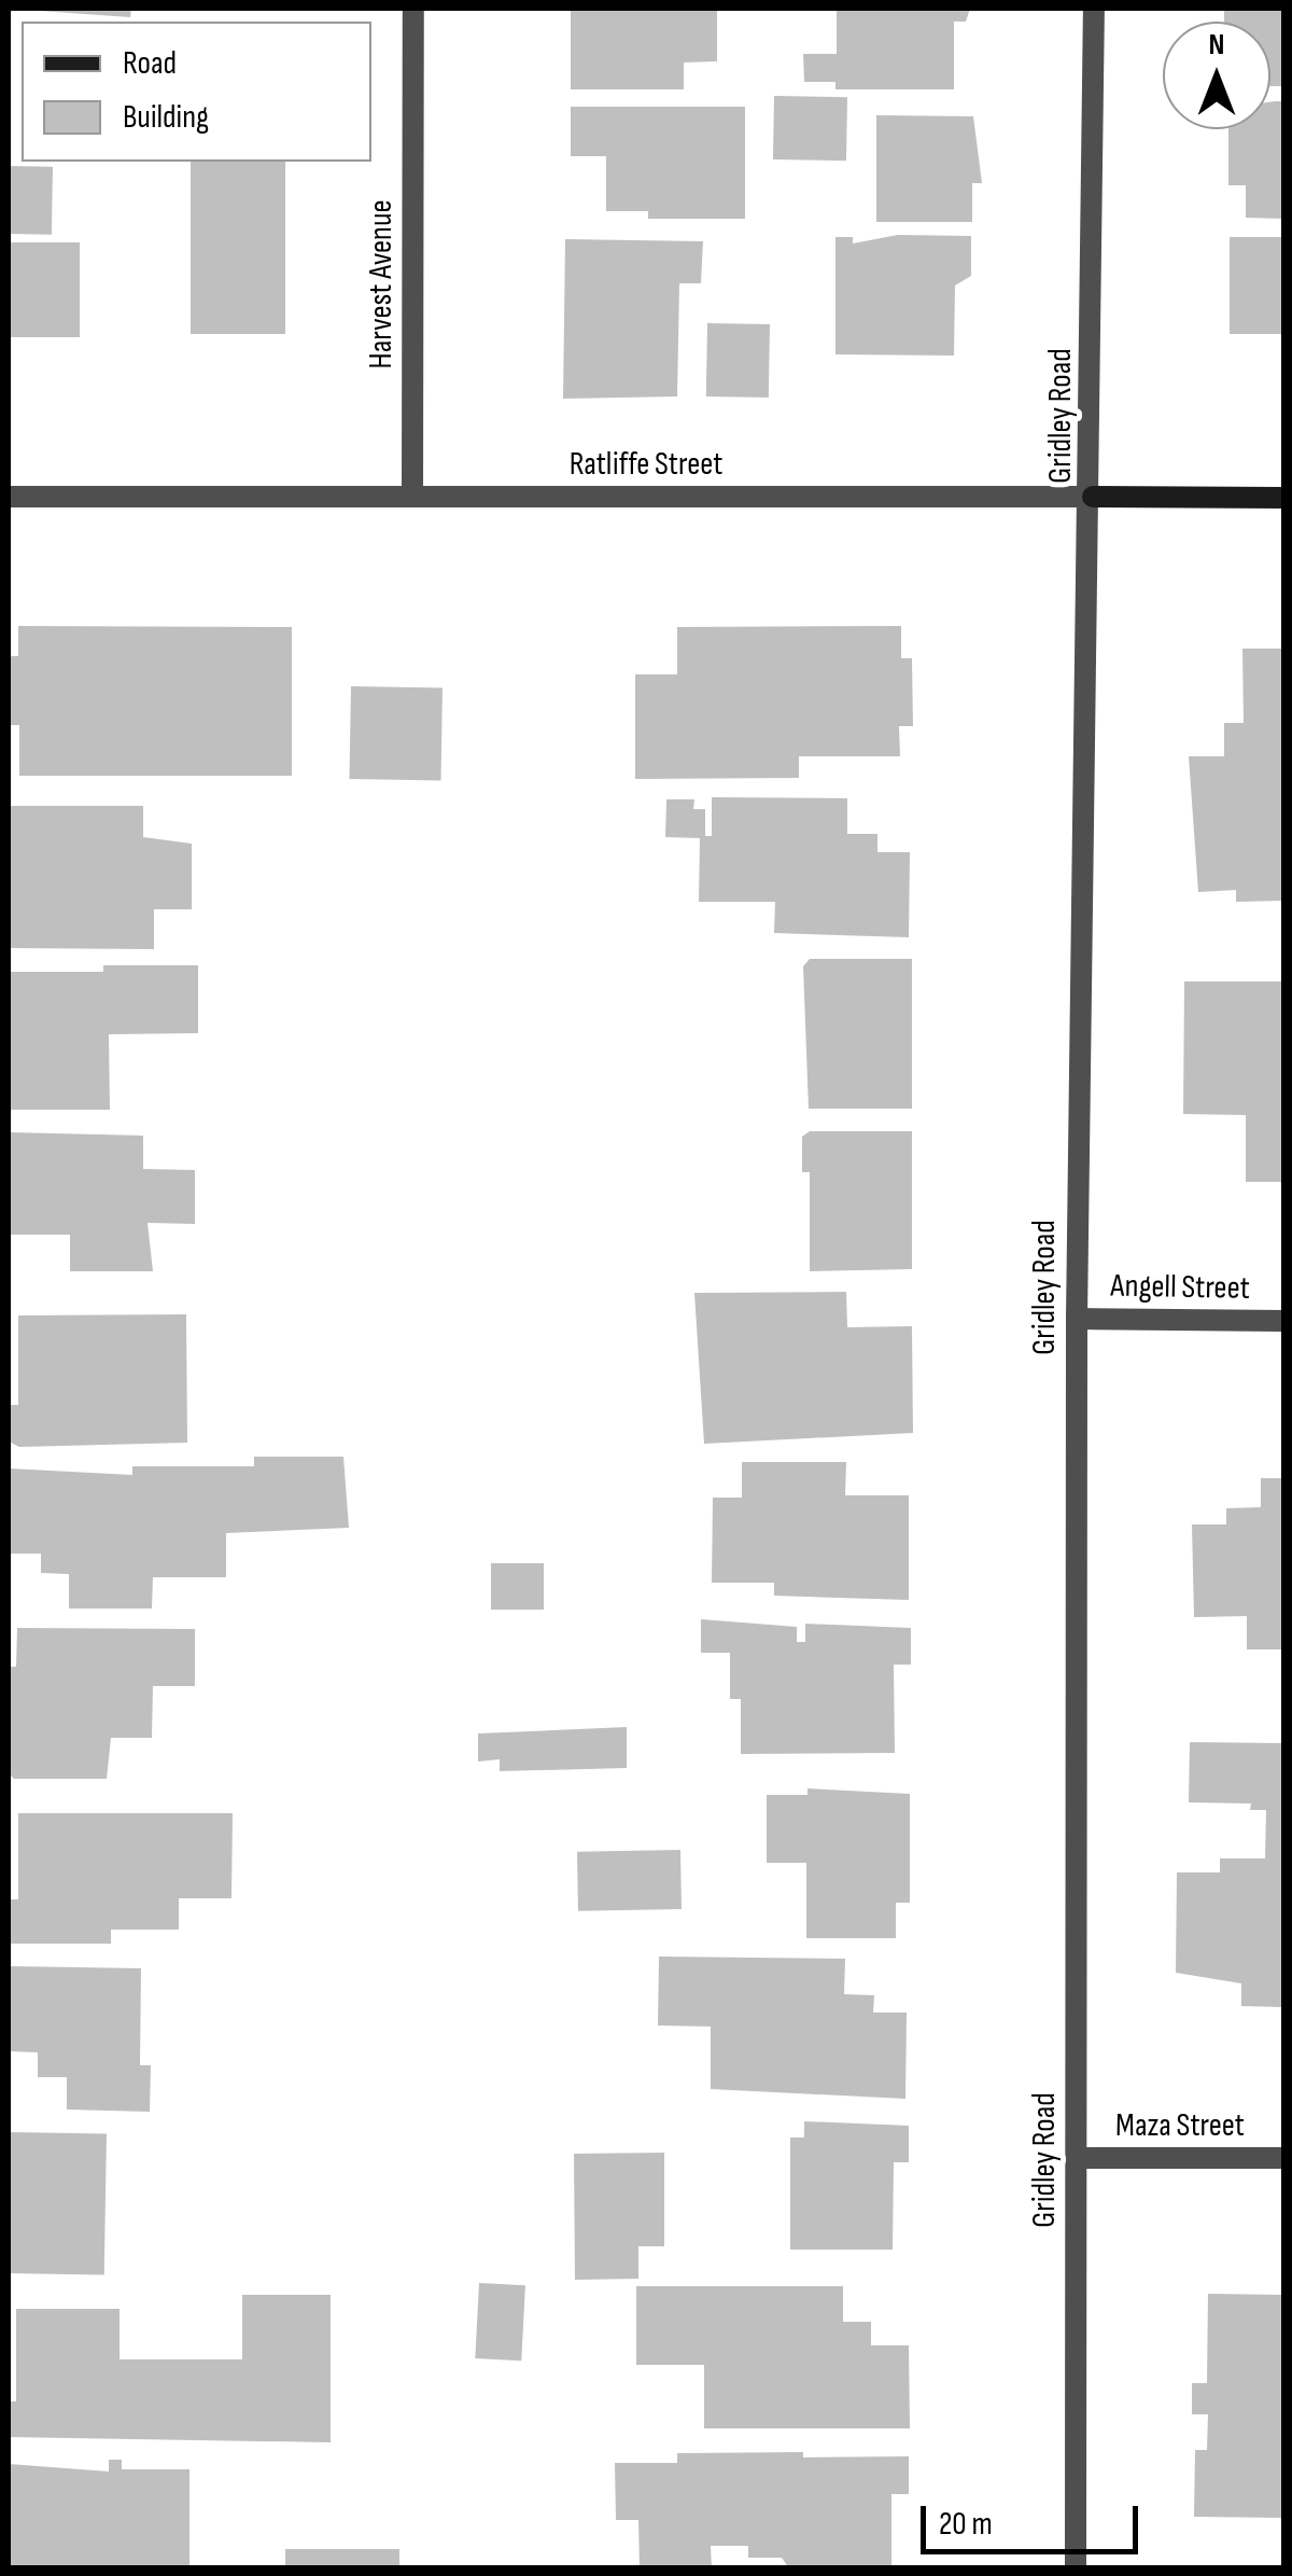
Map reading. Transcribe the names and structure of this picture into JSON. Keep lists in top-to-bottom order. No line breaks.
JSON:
{"streets":{"street":["Harvest Avenue","Gridley Road","Ratliffe Street","Angell Street","Maza Street"]},"crossings":[["Harvest Avenue","Ratliffe Street"],["Gridley Road","Ratliffe Street"],["Gridley Road","Angell Street"],["Gridley Road","Maza Street"]],"legend":["Road","Building"],"scale_bar":"20 m","north":"top"}
